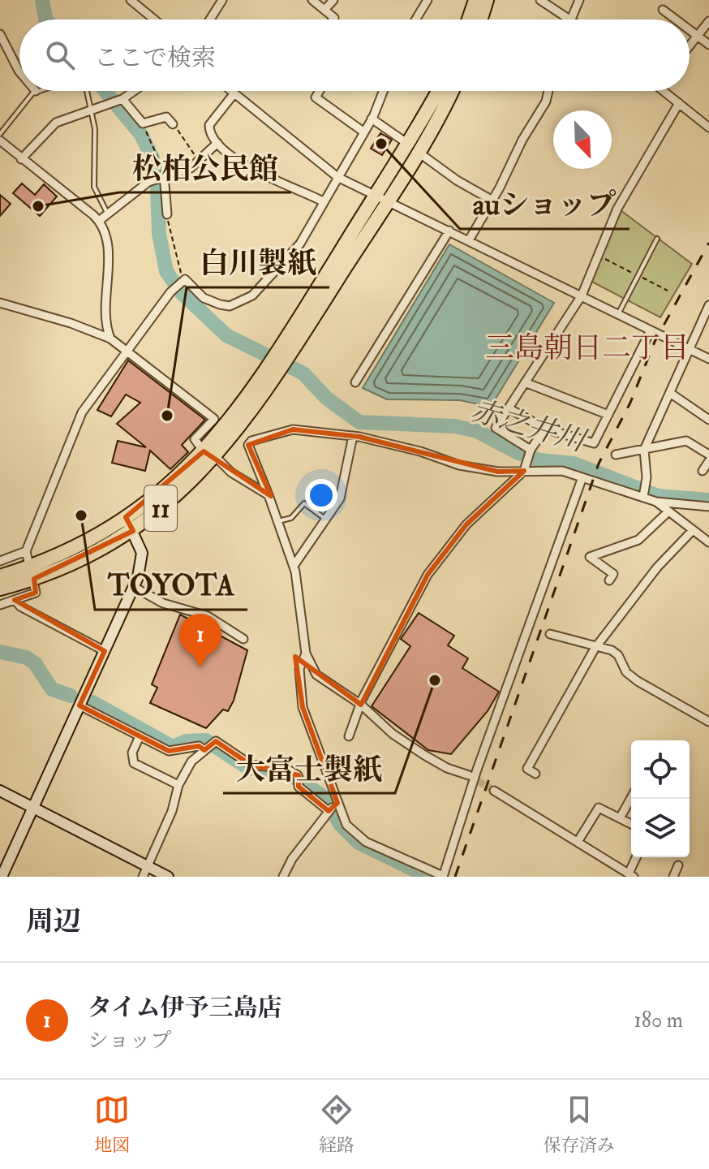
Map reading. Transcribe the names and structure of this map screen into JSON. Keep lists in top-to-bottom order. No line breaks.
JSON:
{"streets":{"highway":["11"]},"districts":["三島朝日二丁目"],"water":["赤之井川"],"places":["auショップ","松柏公民館","白川製紙","TOYOTA","大富士製紙"],"north":"bottom right","page":{"search":"ここで検索","pins":"1","heading":"周辺","list":[{"mark":"1","name":"タイム伊予三島店","note":"ショップ","value":"180 m"}],"nav":["地図","経路","保存済み"]}}
